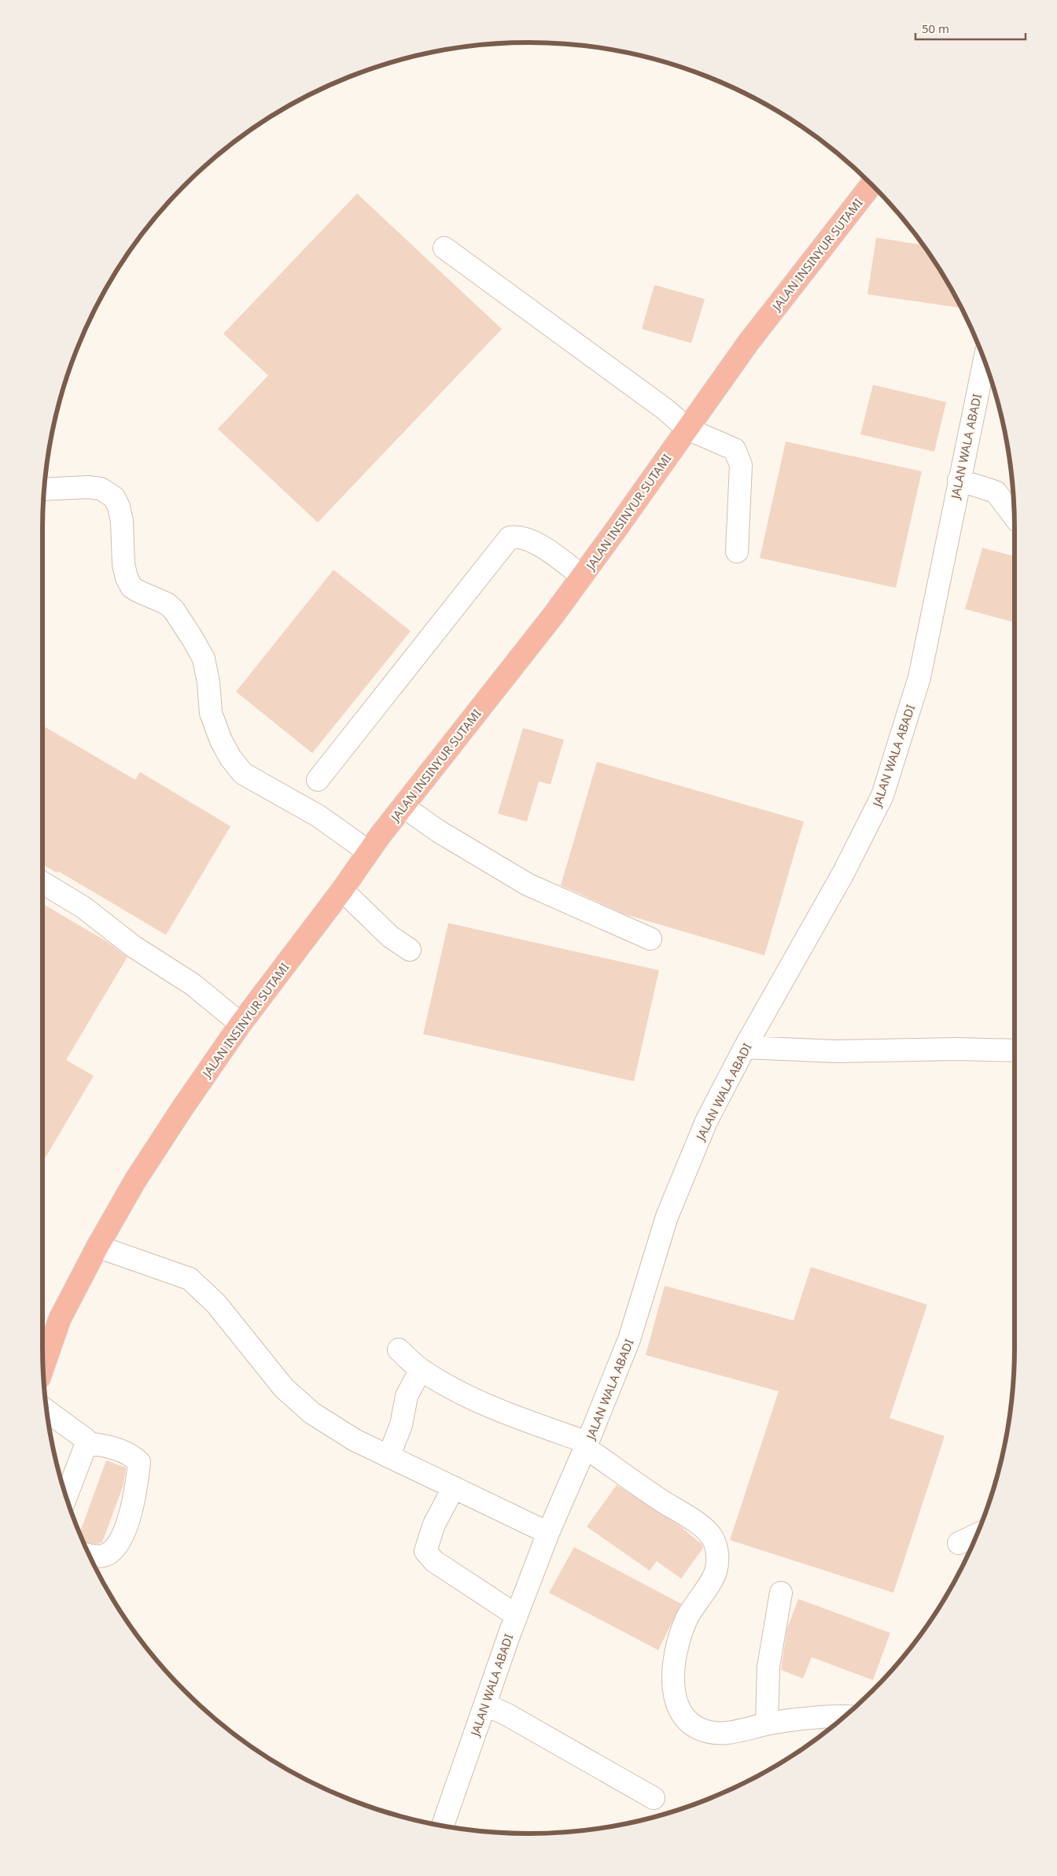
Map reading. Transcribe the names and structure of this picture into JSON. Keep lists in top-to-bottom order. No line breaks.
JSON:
{"streets":{"highway":["JALAN INSINYUR SUTAMI"],"street":["JALAN WALA ABADI"]},"scale_bar":"50 m"}
